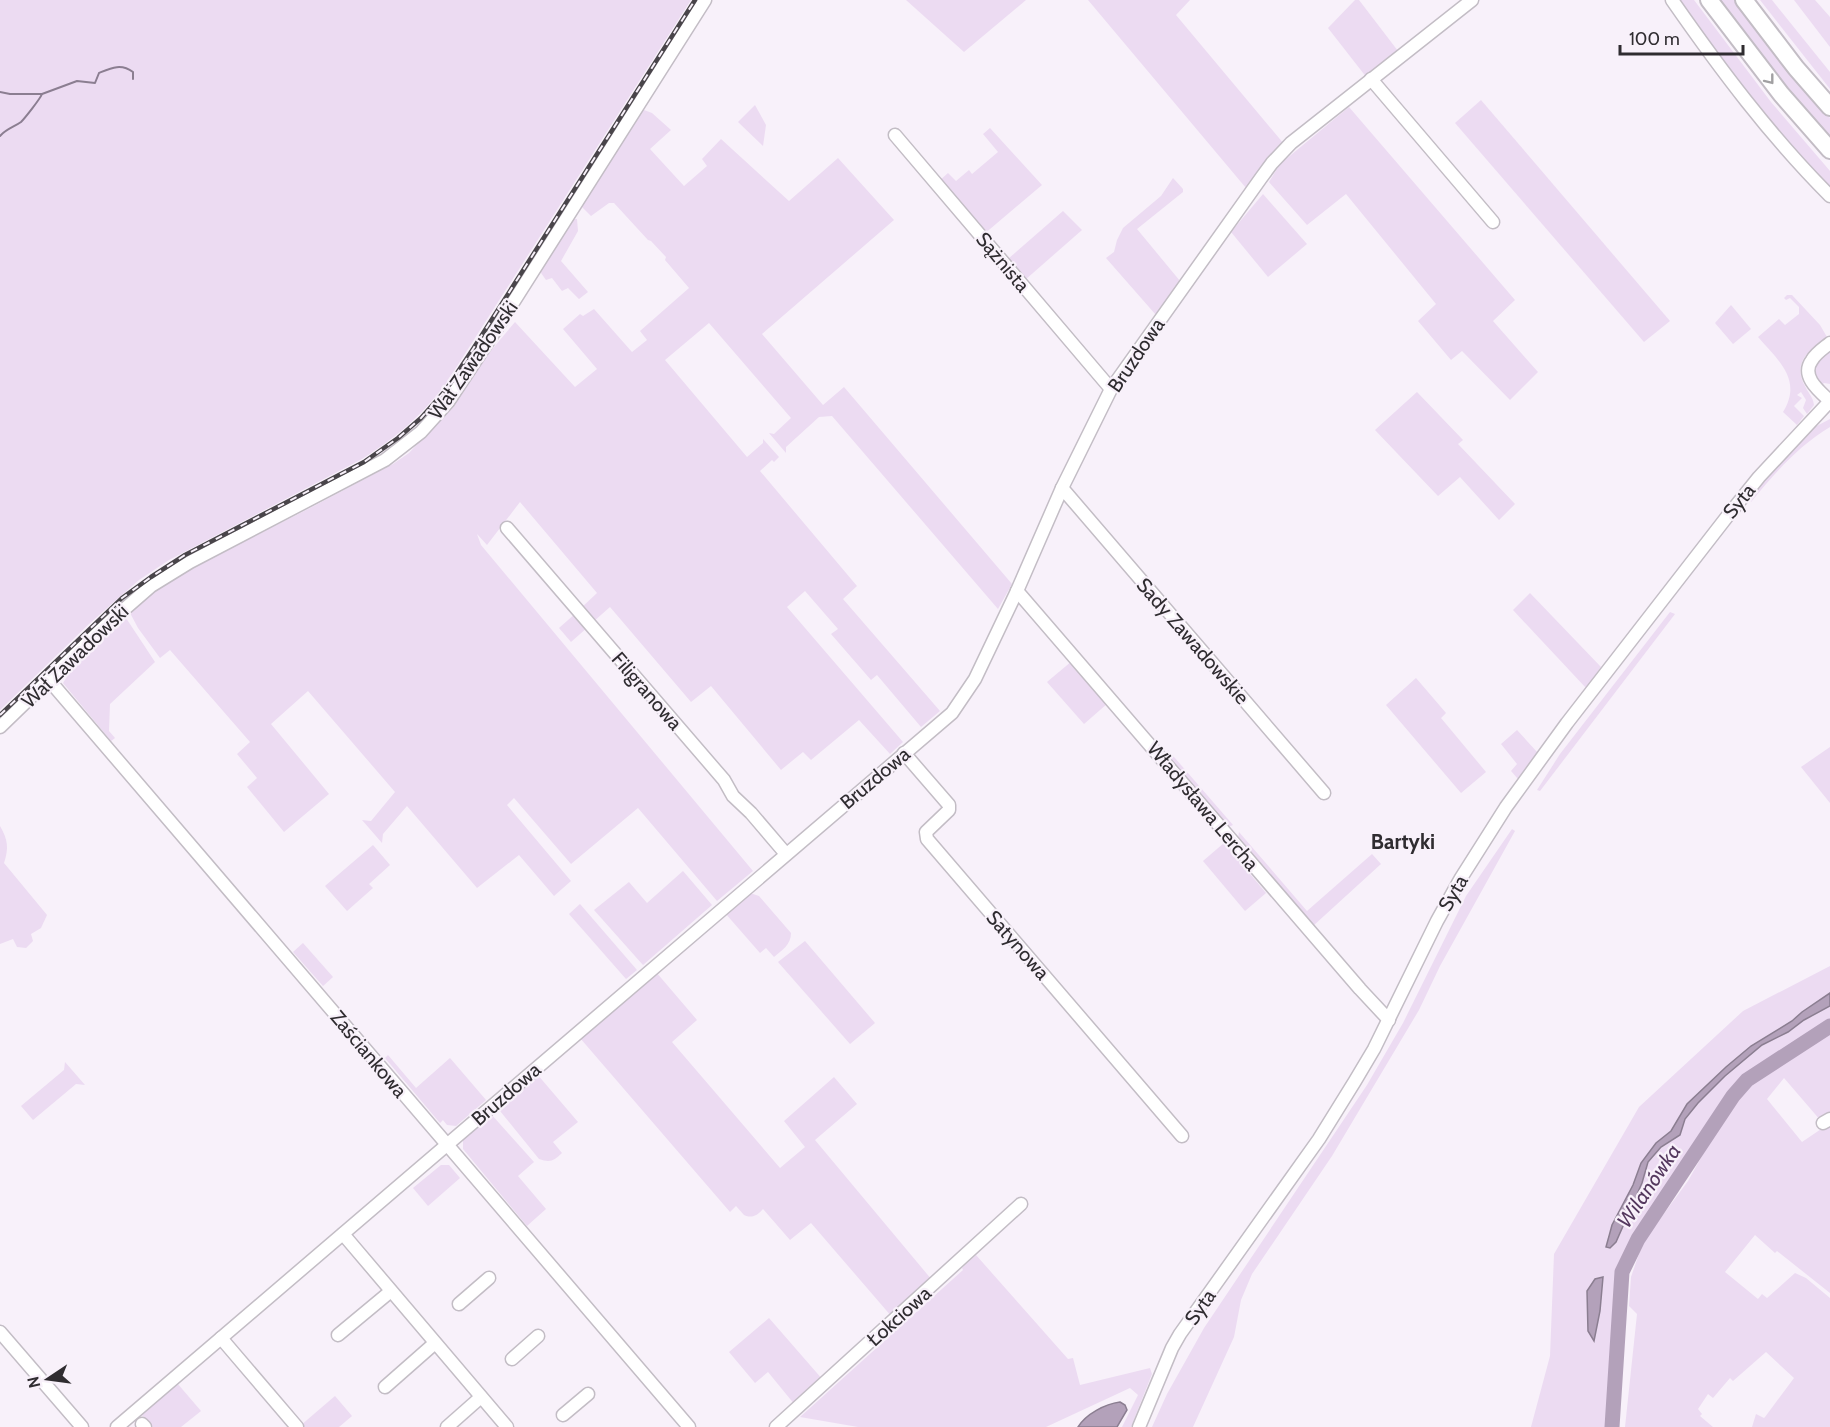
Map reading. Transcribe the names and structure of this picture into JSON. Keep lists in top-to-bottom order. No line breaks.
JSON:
{"streets":{"street":["Sążnista","Bruzdowa","Wał Zawadowski","Syta","Sady Zawadowskie","Filigranowa","Władysława Lercha","Satynowa","Zaściankowa","Łokciowa"]},"crossings":[["Sążnista","Bruzdowa"],["Bruzdowa","Sady Zawadowskie"],["Bruzdowa","Filigranowa"],["Bruzdowa","Władysława Lercha"],["Bruzdowa","Satynowa"],["Bruzdowa","Zaściankowa"],["Wał Zawadowski","Zaściankowa"],["Syta","Władysława Lercha"]],"districts":["Bartyki"],"water":["Wilanówka"],"scale_bar":"100 m","north":"left"}
